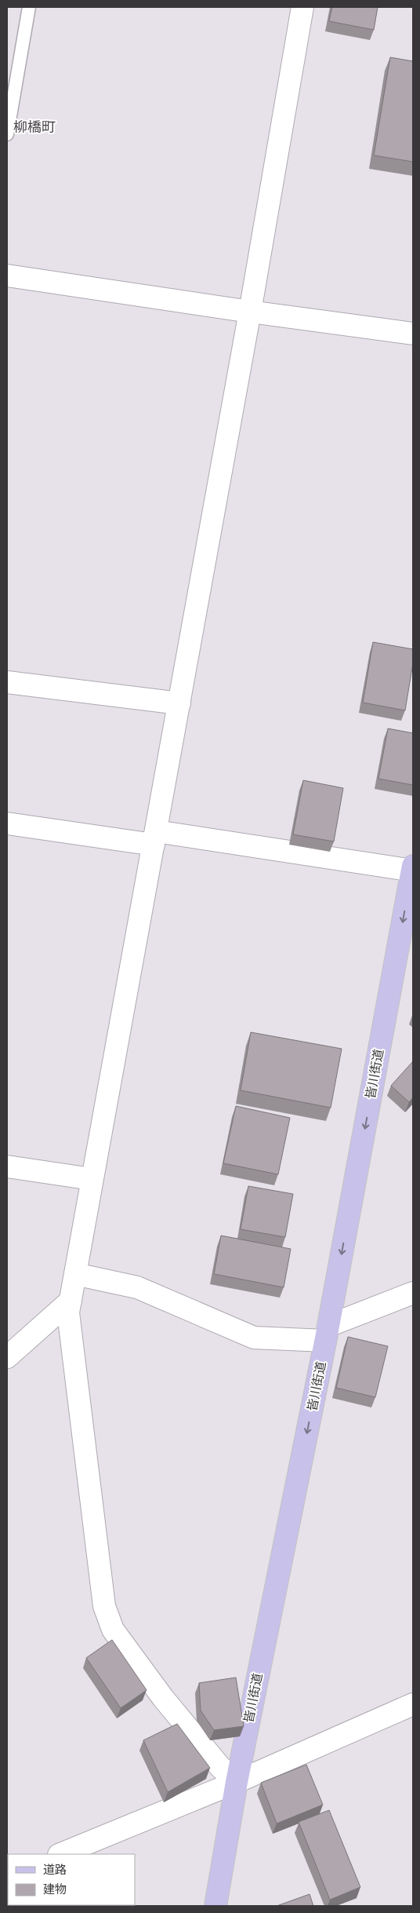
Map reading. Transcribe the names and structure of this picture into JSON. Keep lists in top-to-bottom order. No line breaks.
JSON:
{"streets":{"main road":["皆川街道"]},"one_way":["皆川街道"],"districts":["柳橋町"],"legend":["道路","建物"]}
